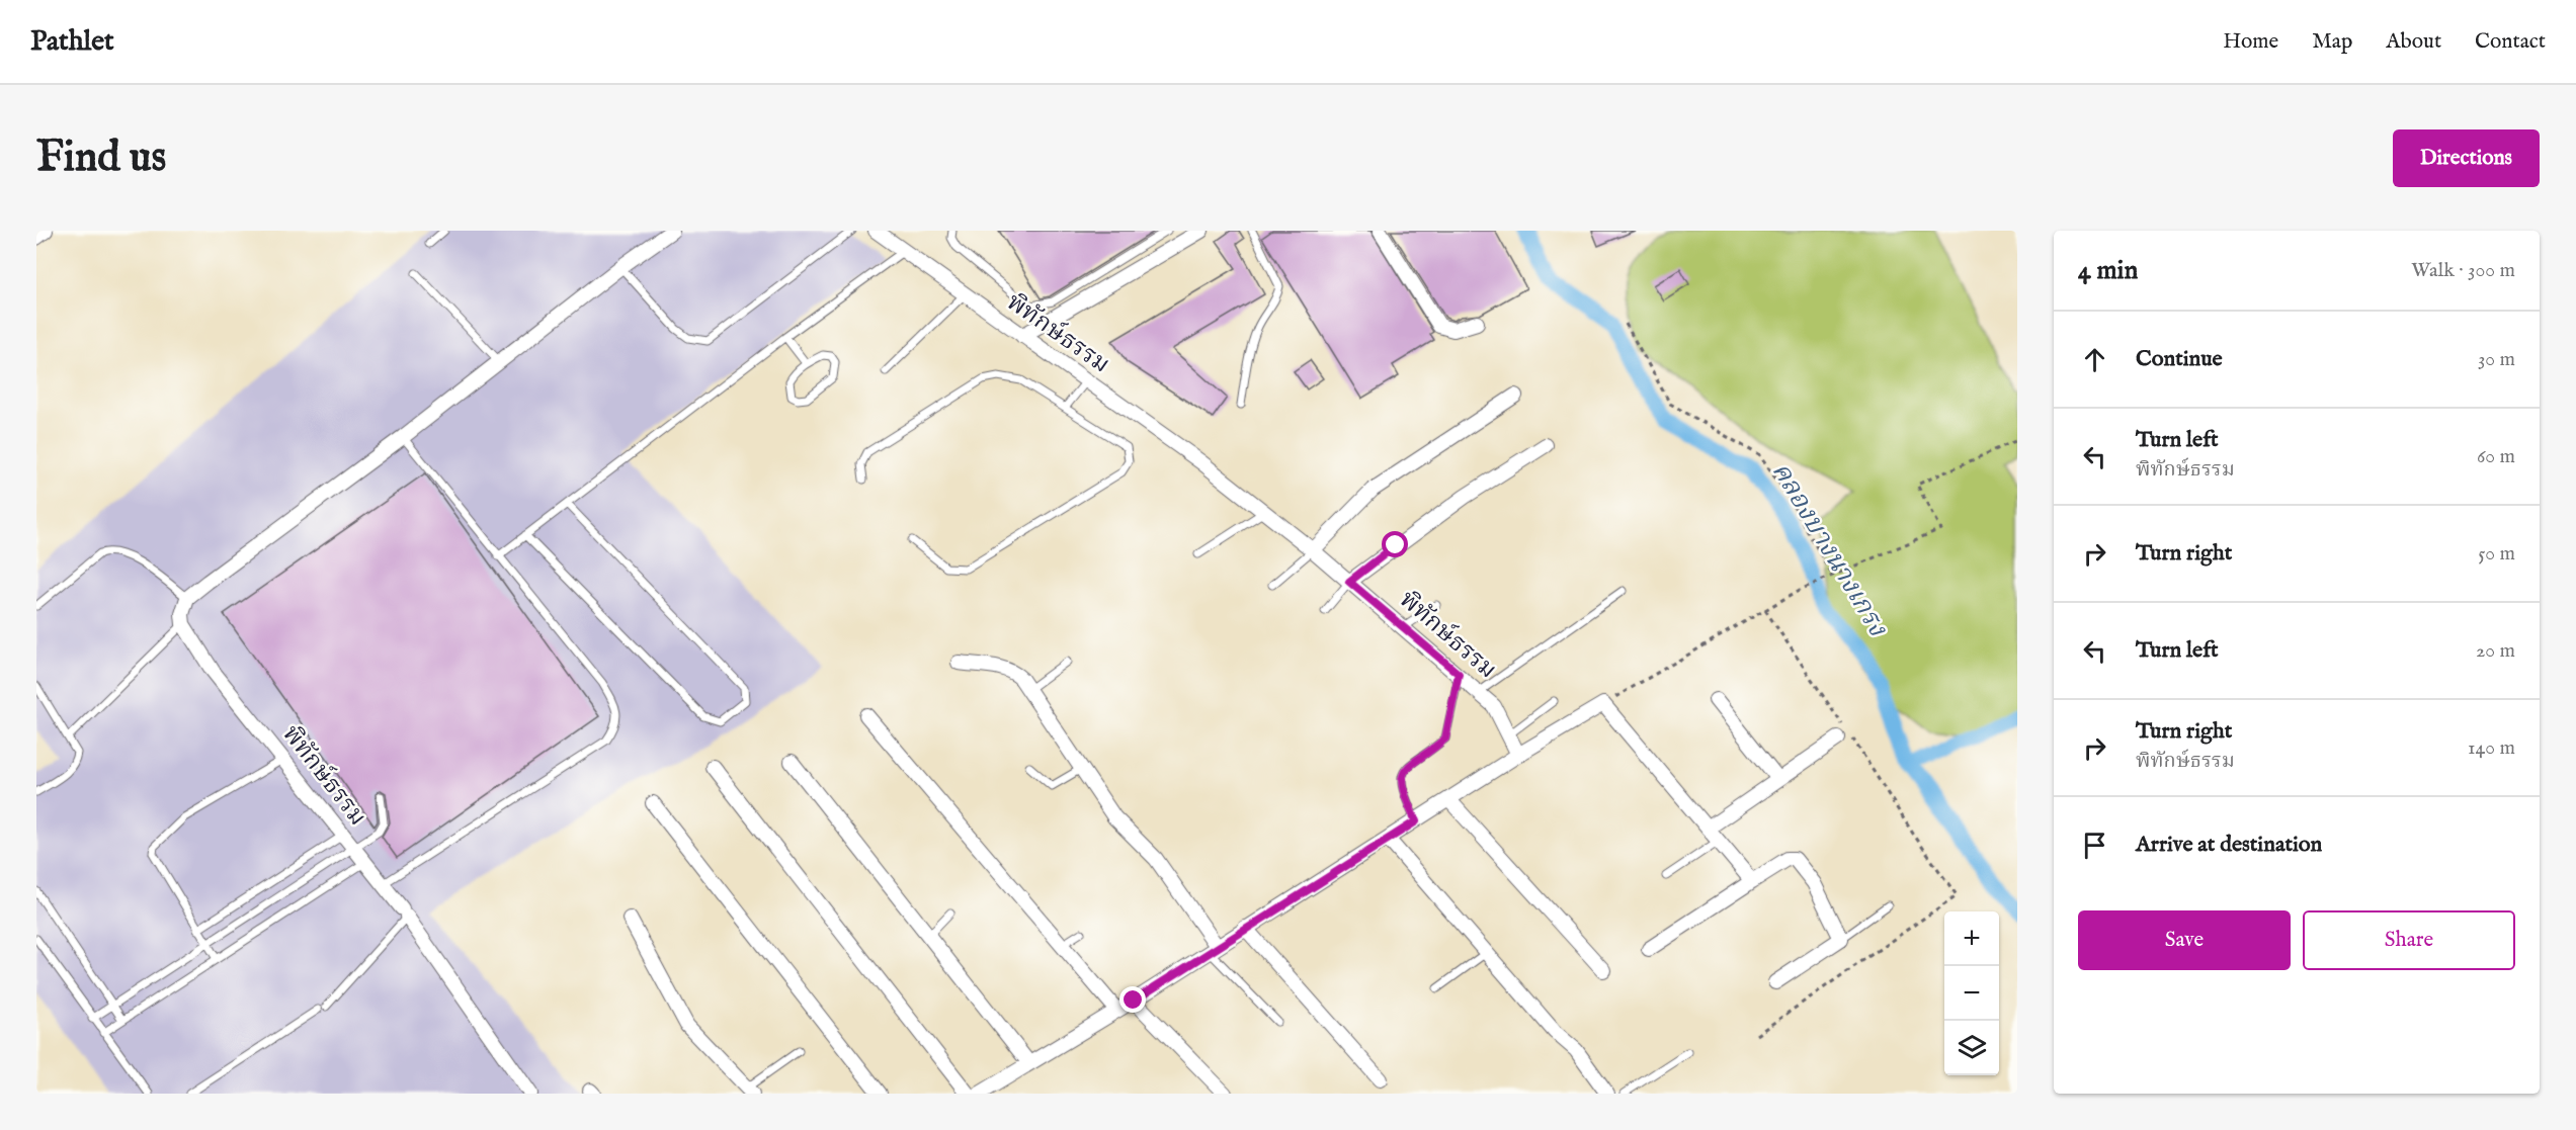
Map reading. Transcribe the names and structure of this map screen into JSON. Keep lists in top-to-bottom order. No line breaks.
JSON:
{"streets":{"street":["พิทักษ์ธรรม"]},"water":["คลองบางนางเกรง"],"page":{"header":"Pathlet","nav":["Home","Map","About","Contact"],"buttons":["Directions",["Save","Share"]],"title":"Find us","heading":["4 min","Walk · 300 m"],"list":[["Continue","30 m"],["Turn left","พิทักษ์ธรรม","60 m"],["Turn right","50 m"],["Turn left","20 m"],["Turn right","พิทักษ์ธรรม","140 m"],"Arrive at destination"],"map_buttons":["+","−"]}}
